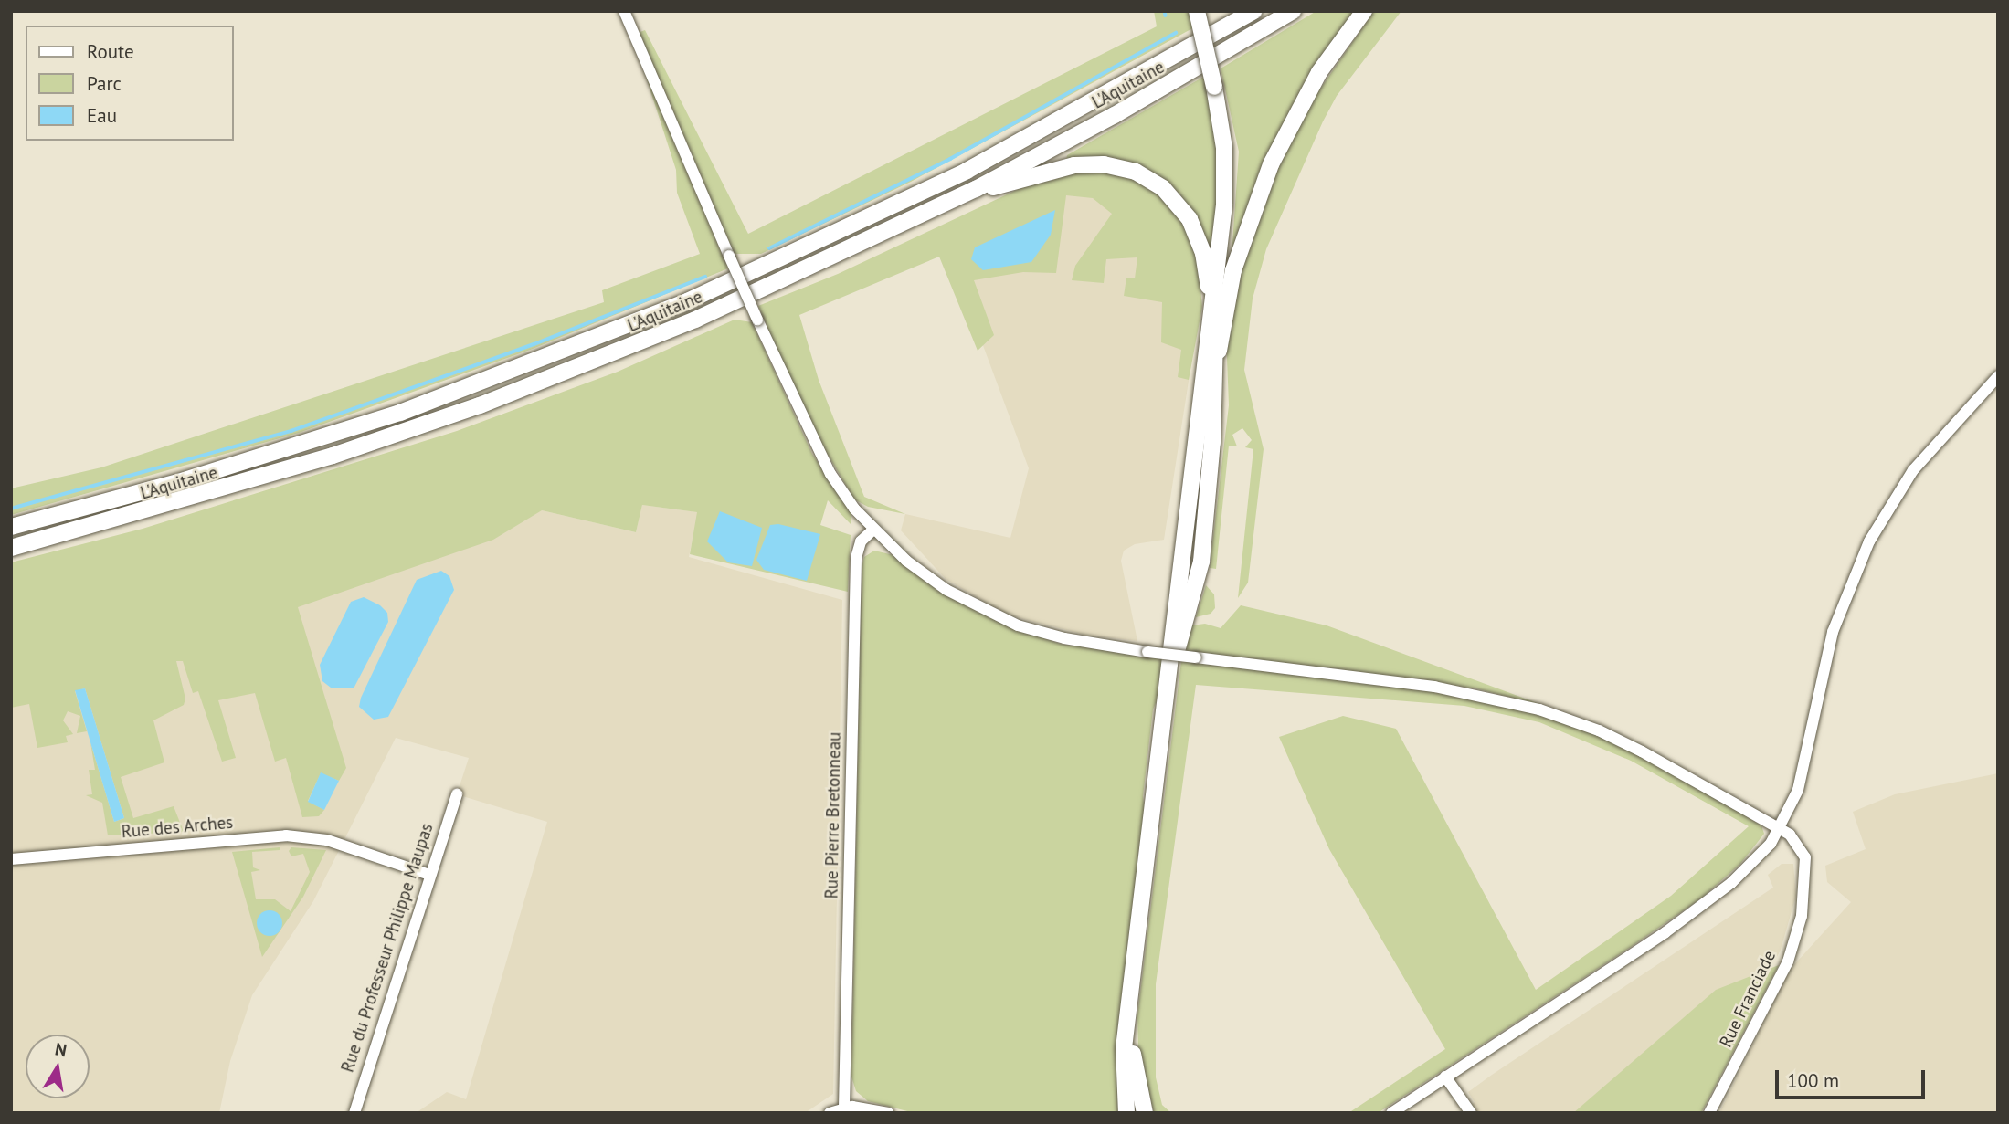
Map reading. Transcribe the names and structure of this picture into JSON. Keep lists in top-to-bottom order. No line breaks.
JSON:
{"streets":{"highway":["L'Aquitaine"],"street":["Rue Pierre Bretonneau","Rue des Arches","Rue du Professeur Philippe Maupas","Rue Franciade"]},"crossings":[["Rue des Arches","Rue du Professeur Philippe Maupas"]],"legend":["Route","Parc","Eau"],"scale_bar":"100 m","north":"top"}
